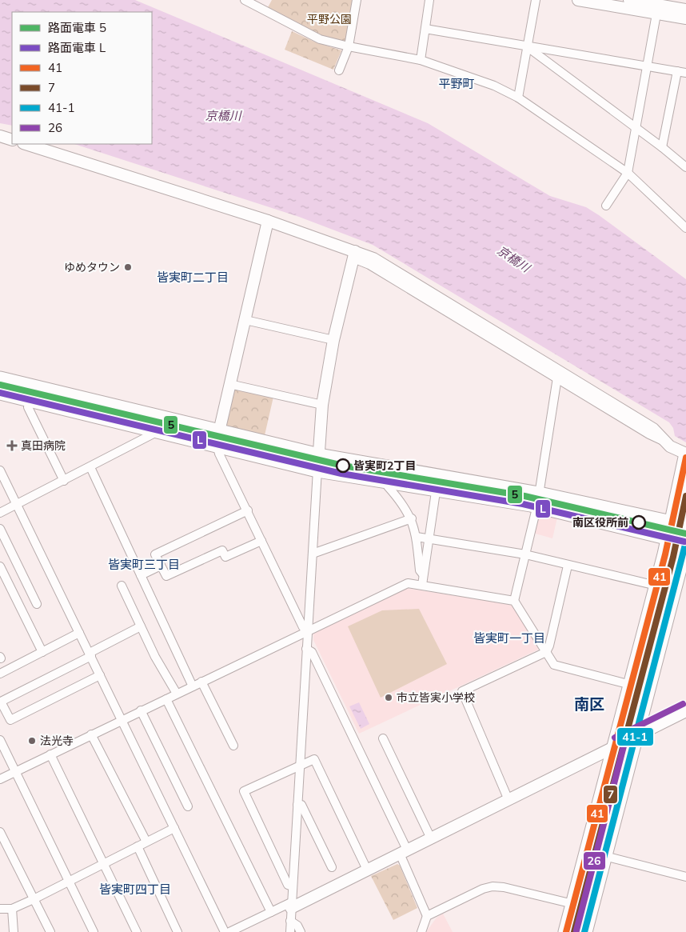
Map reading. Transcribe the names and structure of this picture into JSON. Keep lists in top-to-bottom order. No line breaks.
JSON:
{"districts":["平野町","皆実町二丁目","皆実町三丁目","皆実町一丁目","南区","皆実町四丁目"],"water":["京橋川"],"parks":["平野公園"],"places":{"other":["ゆめタウン","皆実町2丁目","南区役所前","市立皆実小学校","法光寺"],"health":["真田病院"]},"lines":["tram line 5","tram line L","transit line 41","transit line 7","transit line 41-1","transit line 26"],"legend":["路面電車 5","路面電車 L","41","7","41-1","26"]}
